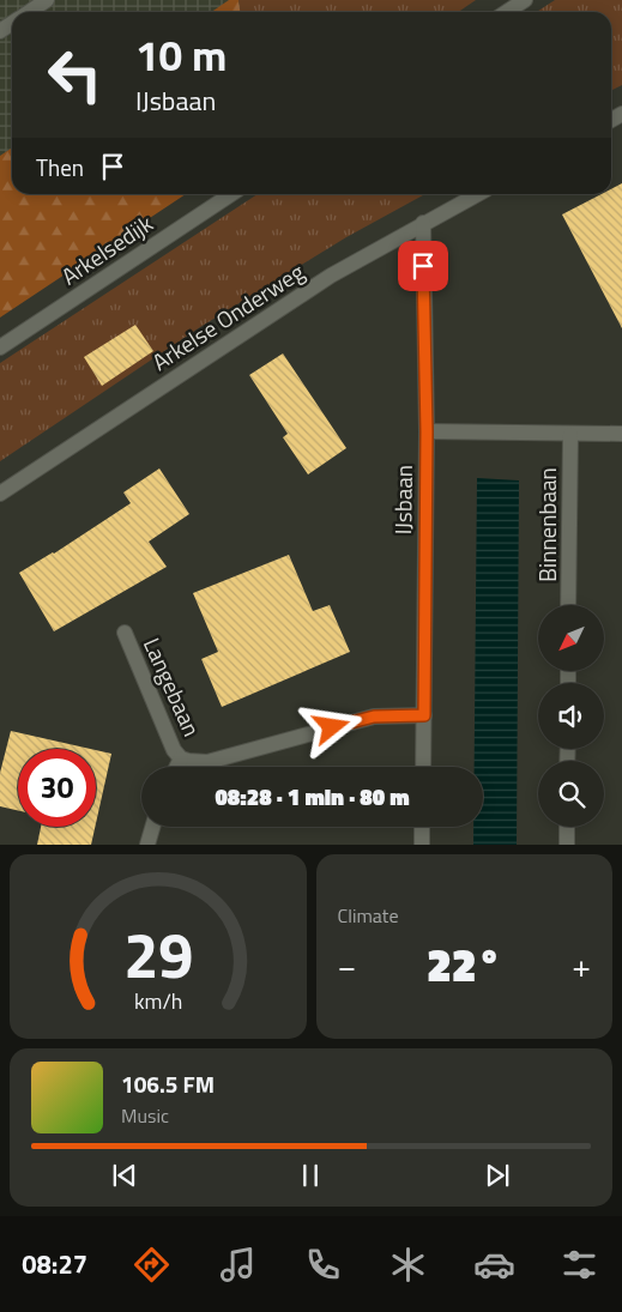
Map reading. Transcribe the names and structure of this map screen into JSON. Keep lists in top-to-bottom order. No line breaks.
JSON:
{"streets":{"street":["Arkelsedijk","Arkelse Onderweg","IJsbaan","Binnenbaan","Langebaan"]},"crossings":[["Arkelse Onderweg","IJsbaan"],["IJsbaan","Binnenbaan"],["IJsbaan","Langebaan"]],"north":"bottom left","page":{"turn":["10 m","IJsbaan"],"then":"Then","limit":"30","trip":"08:28 · 1 min · 80 m","tile":"Climate","heat":["−","22°","+"],"song":["106.5 FM","Music"],"tabs":"08:27","gauge":["29","km/h"]}}
